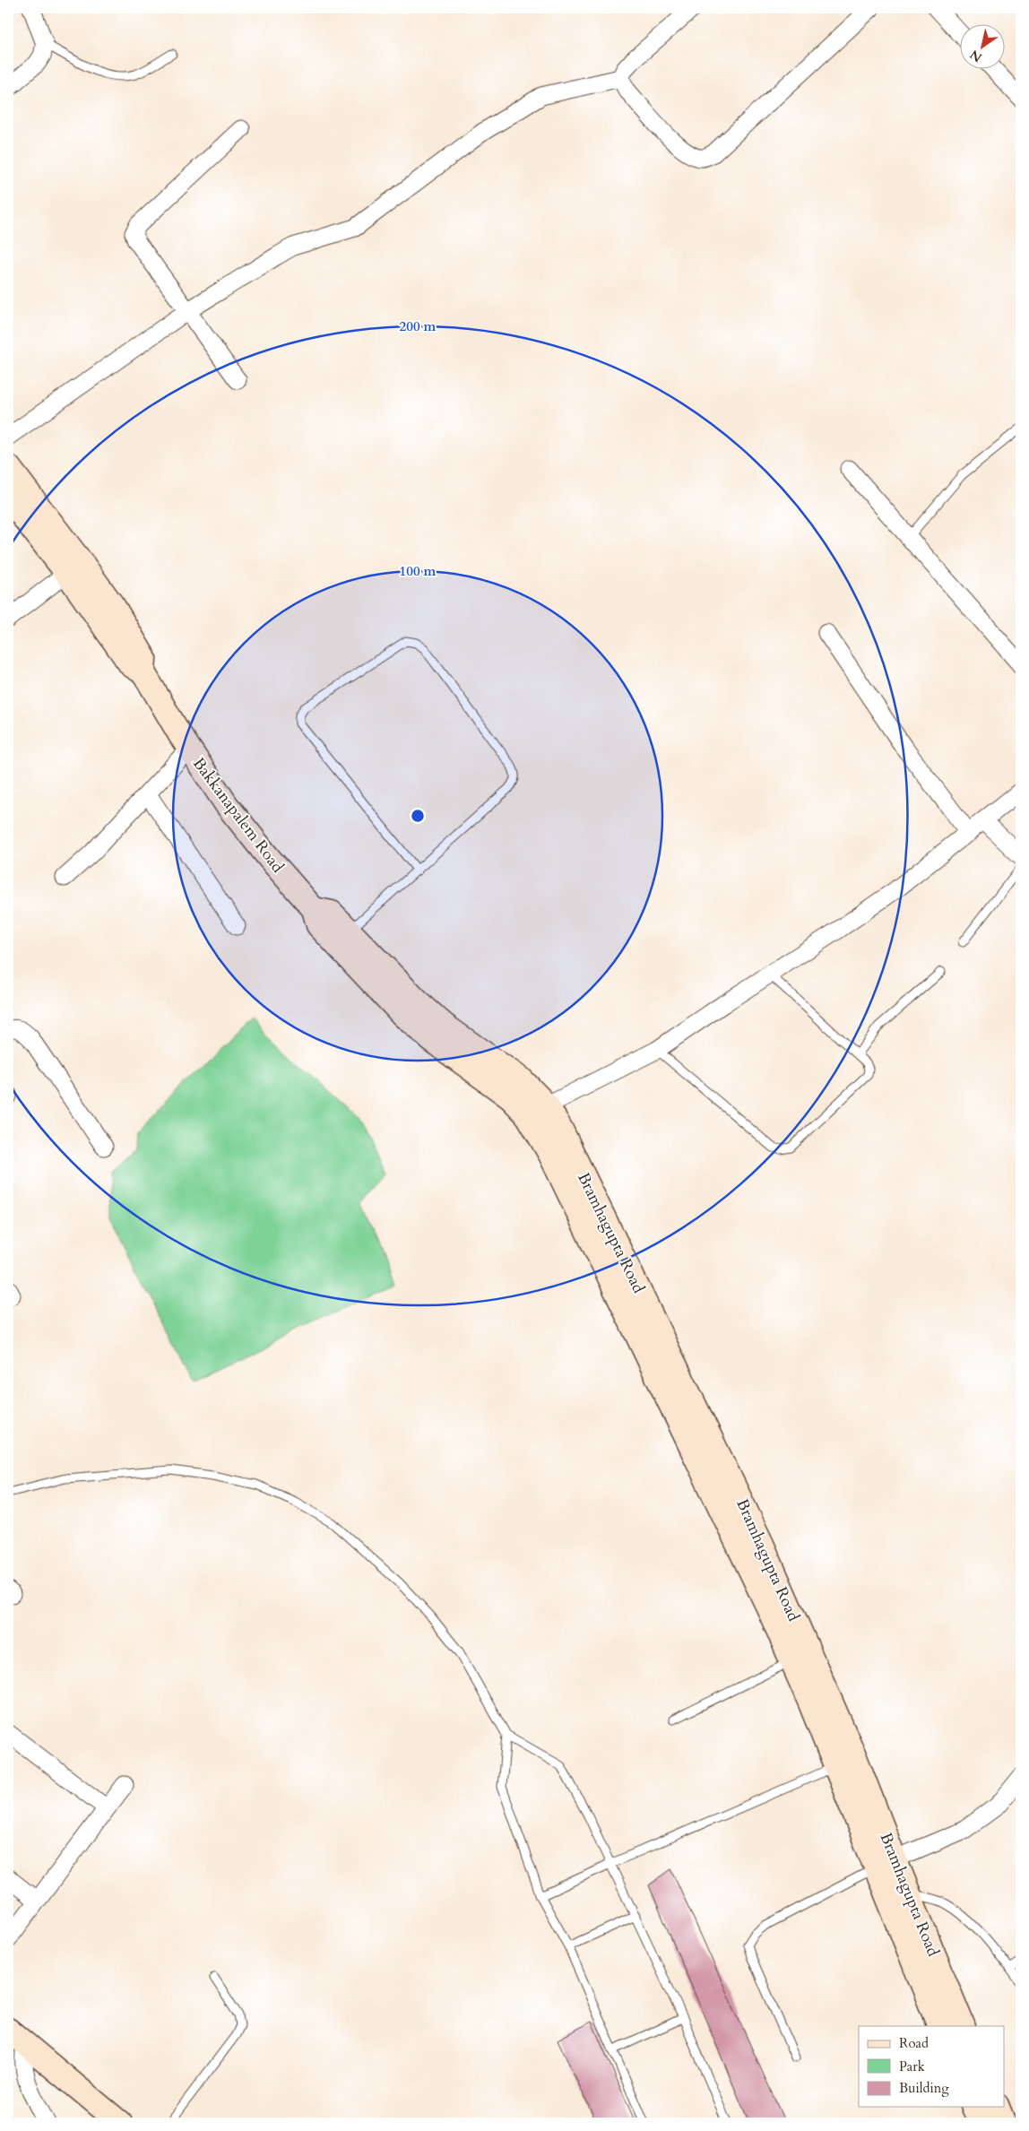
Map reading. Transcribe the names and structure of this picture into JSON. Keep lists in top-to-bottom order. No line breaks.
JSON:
{"streets":{"street":["Bakkanapalem Road","Bramhagupta Road"]},"crossings":[["Bakkanapalem Road","Bramhagupta Road"]],"legend":["Road","Park","Building"],"north":"bottom left","rings":["200 m","100 m"]}
